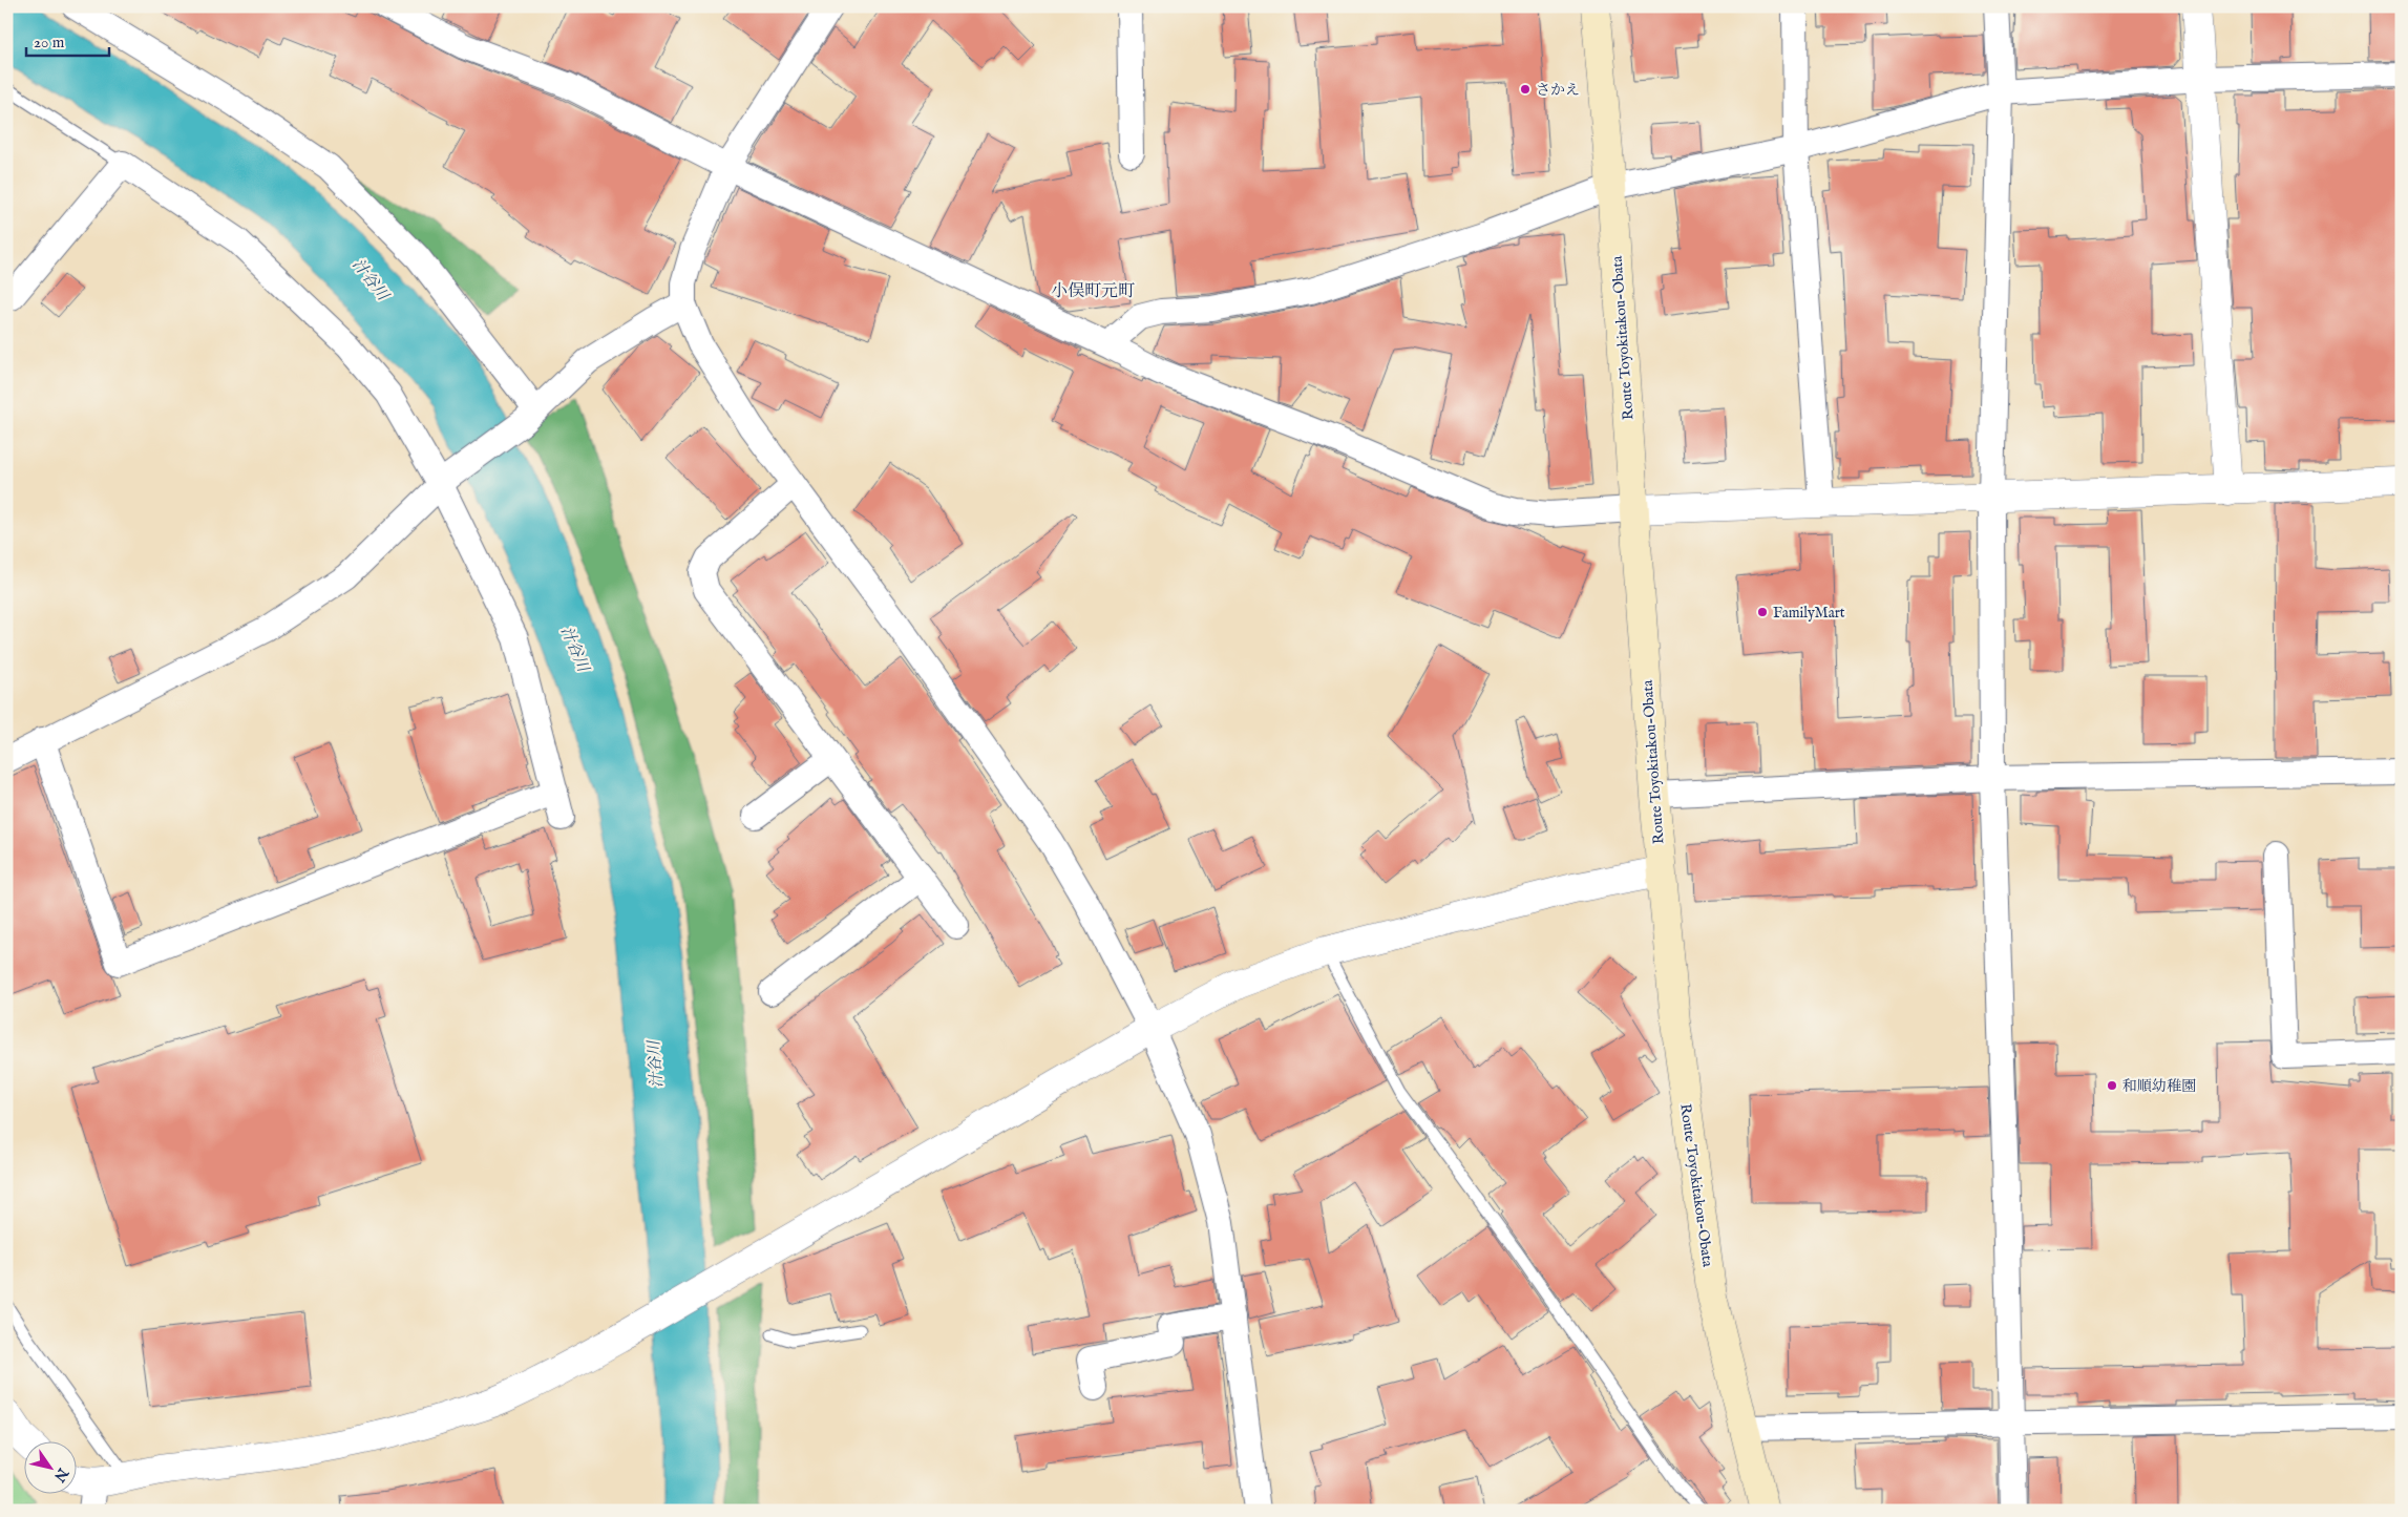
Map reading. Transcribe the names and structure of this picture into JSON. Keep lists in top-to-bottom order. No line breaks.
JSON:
{"streets":{"main road":["Route Toyokitakou-Obata"]},"districts":["小俣町元町"],"water":["汁谷川"],"places":["さかえ","FamilyMart","和順幼稚園"],"scale_bar":"20 m","north":"bottom right"}
